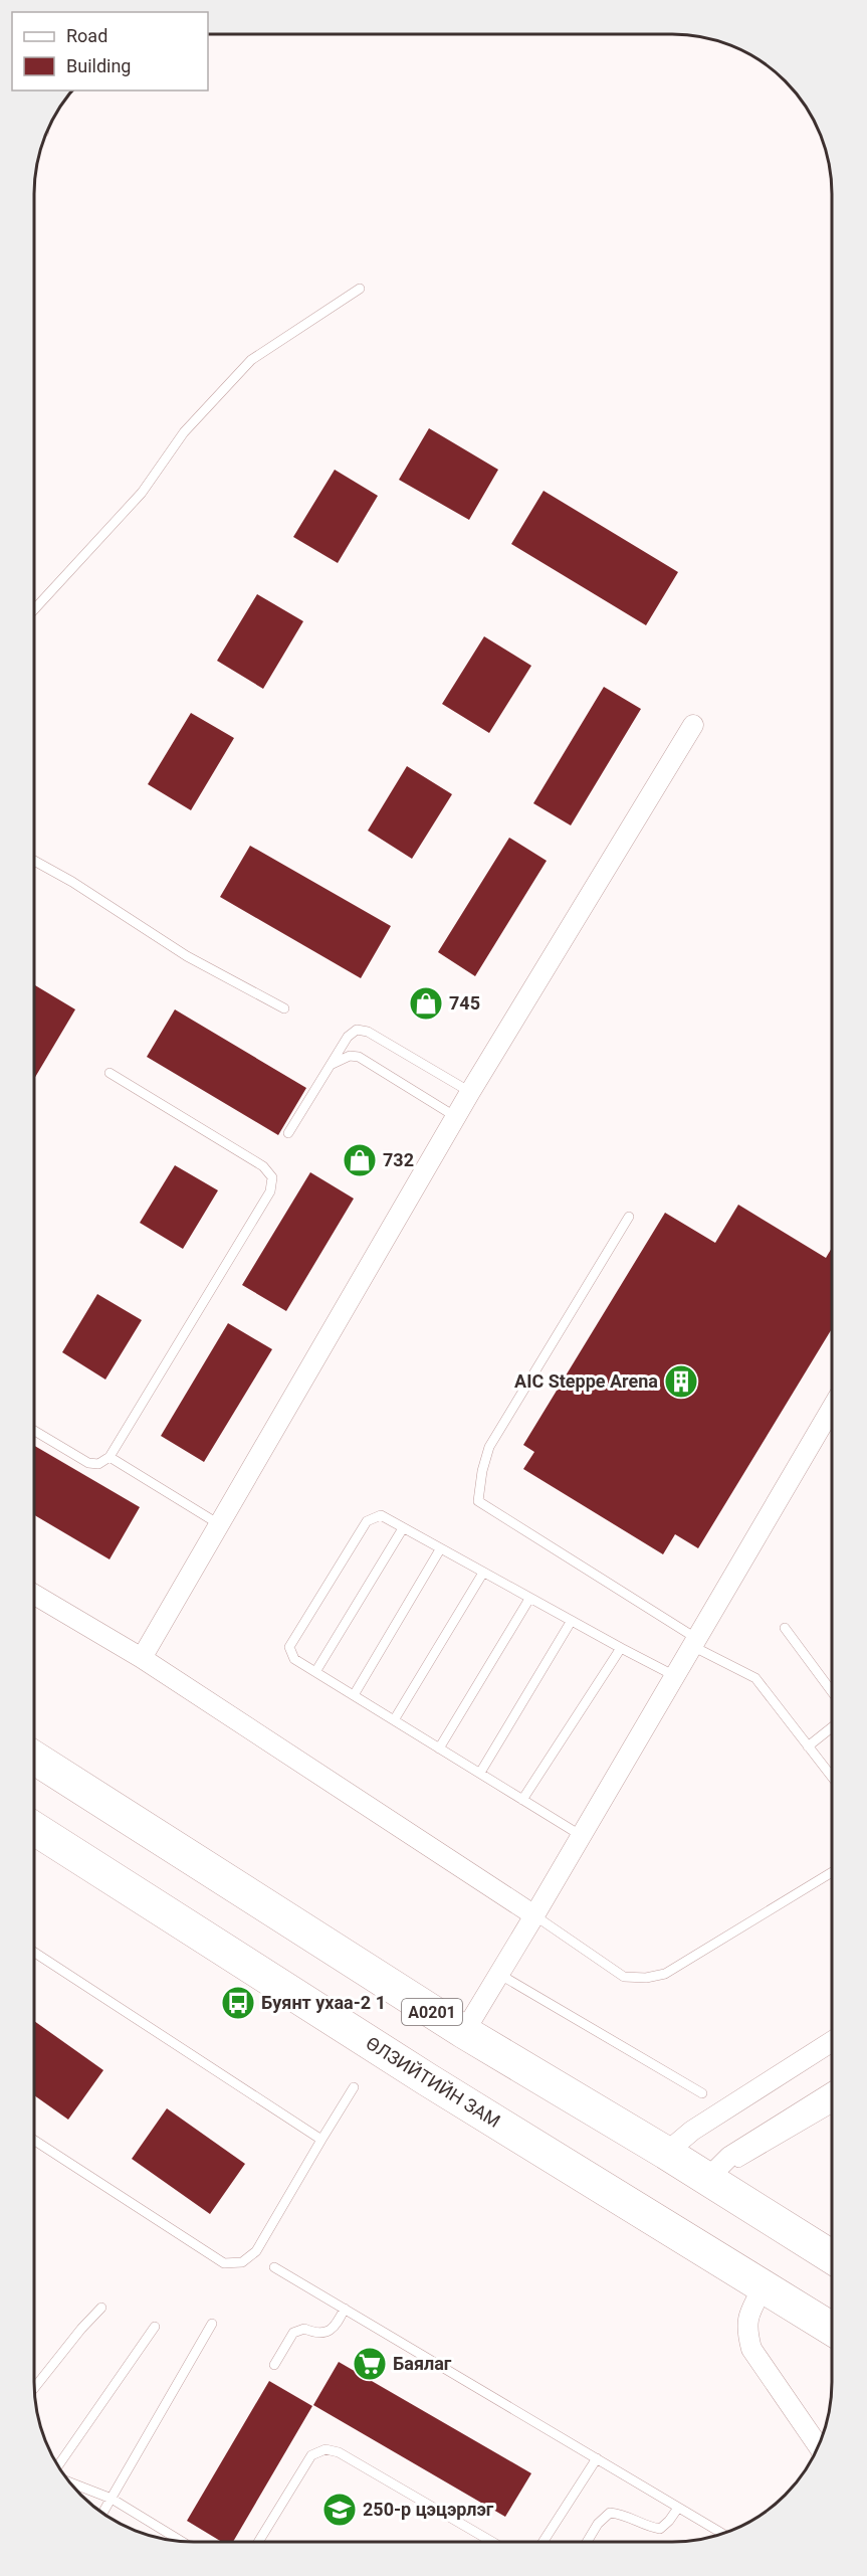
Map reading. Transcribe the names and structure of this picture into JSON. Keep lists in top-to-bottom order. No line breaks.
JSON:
{"streets":{"highway":["A0201","ӨЛЗИЙТИЙН ЗАМ"]},"places":{"shop":["745","732"],"building":["AIC Steppe Arena"],"bus stop":["Буянт ухаа-2 1"],"supermarket":["Баялаг"],"school or university":["250-р цэцэрлэг"]},"legend":["Road","Building"]}
